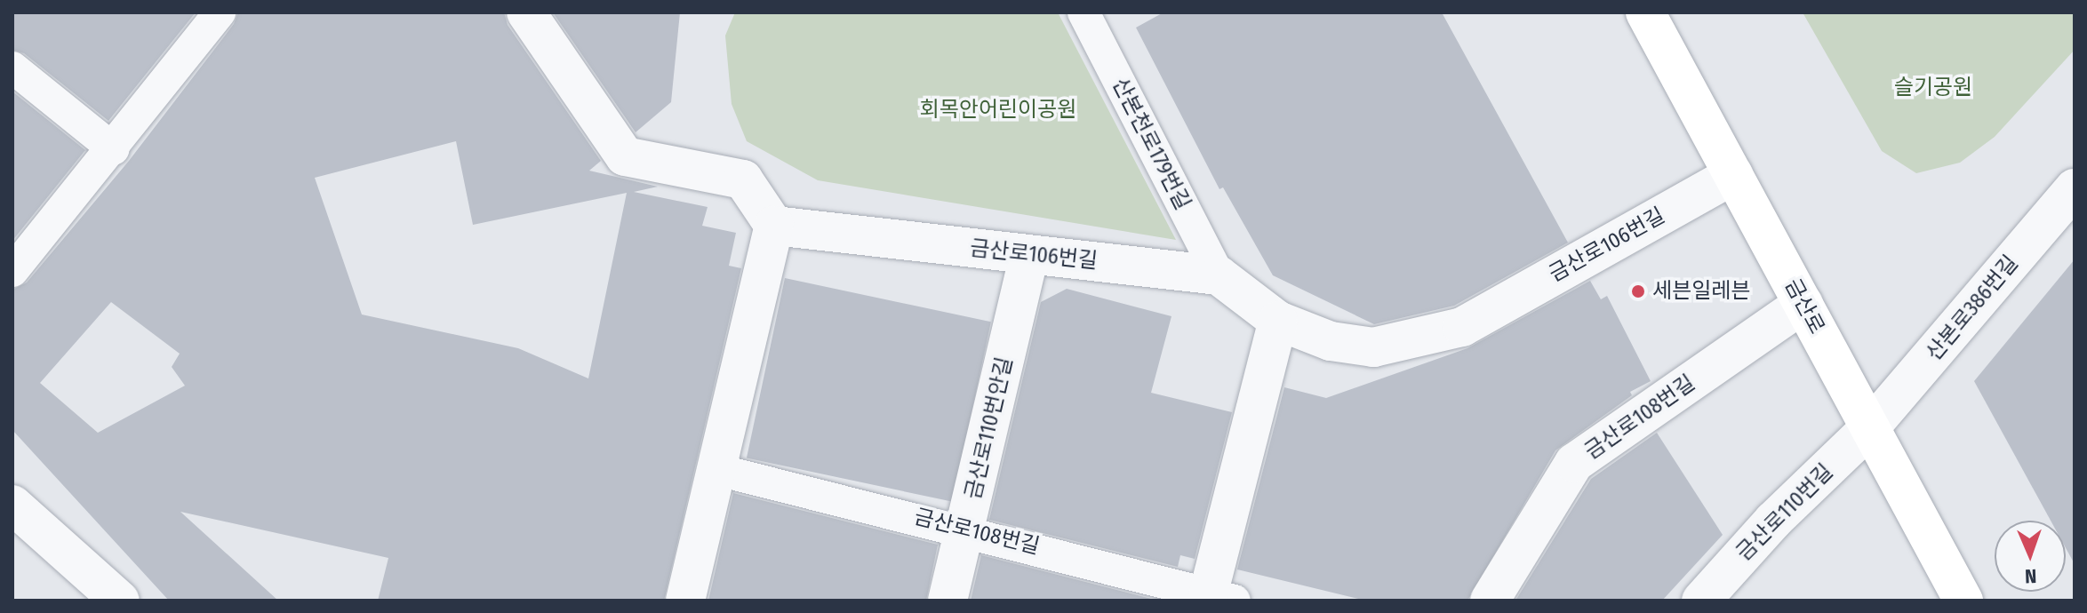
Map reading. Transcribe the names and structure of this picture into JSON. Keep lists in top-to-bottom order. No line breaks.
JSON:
{"streets":{"street":["금산로106번길","금산로","산본로386번길","금산로108번길","금산로110번안길","금산로110번길"],"lane":["산본천로179번길"]},"crossings":[["산본천로179번길","금산로106번길"],["금산로106번길","금산로"],["금산로106번길","금산로110번안길"],["금산로","산본로386번길"],["금산로","금산로108번길"],["금산로","금산로110번길"],["산본로386번길","금산로110번길"],["금산로108번길","금산로110번안길"]],"parks":["슬기공원","회목안어린이공원"],"places":["세븐일레븐"],"north":"bottom"}
